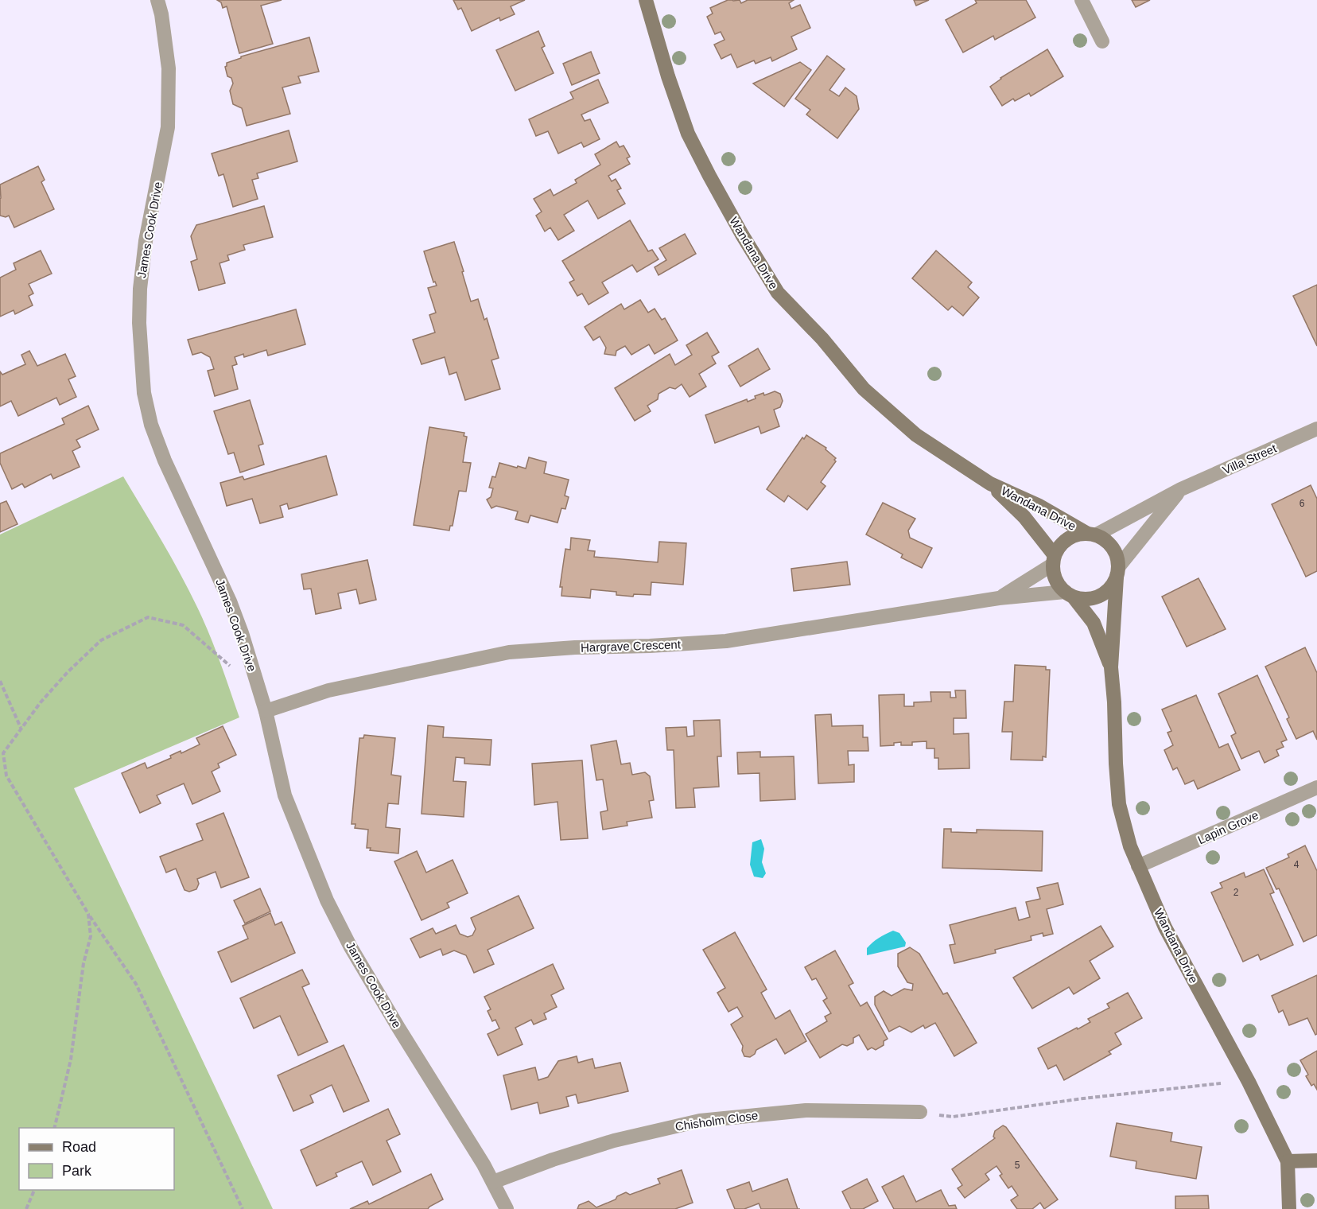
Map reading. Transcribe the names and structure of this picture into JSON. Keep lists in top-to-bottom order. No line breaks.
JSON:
{"streets":{"street":["James Cook Drive","Wandana Drive","Villa Street","Hargrave Crescent","Lapin Grove","Chisholm Close"]},"crossings":[["James Cook Drive","Hargrave Crescent"],["James Cook Drive","Chisholm Close"],["Wandana Drive","Villa Street"],["Wandana Drive","Hargrave Crescent"],["Wandana Drive","Lapin Grove"],["Villa Street","Hargrave Crescent"]],"house_numbers":["6","4","2","5"],"legend":["Road","Park"]}
